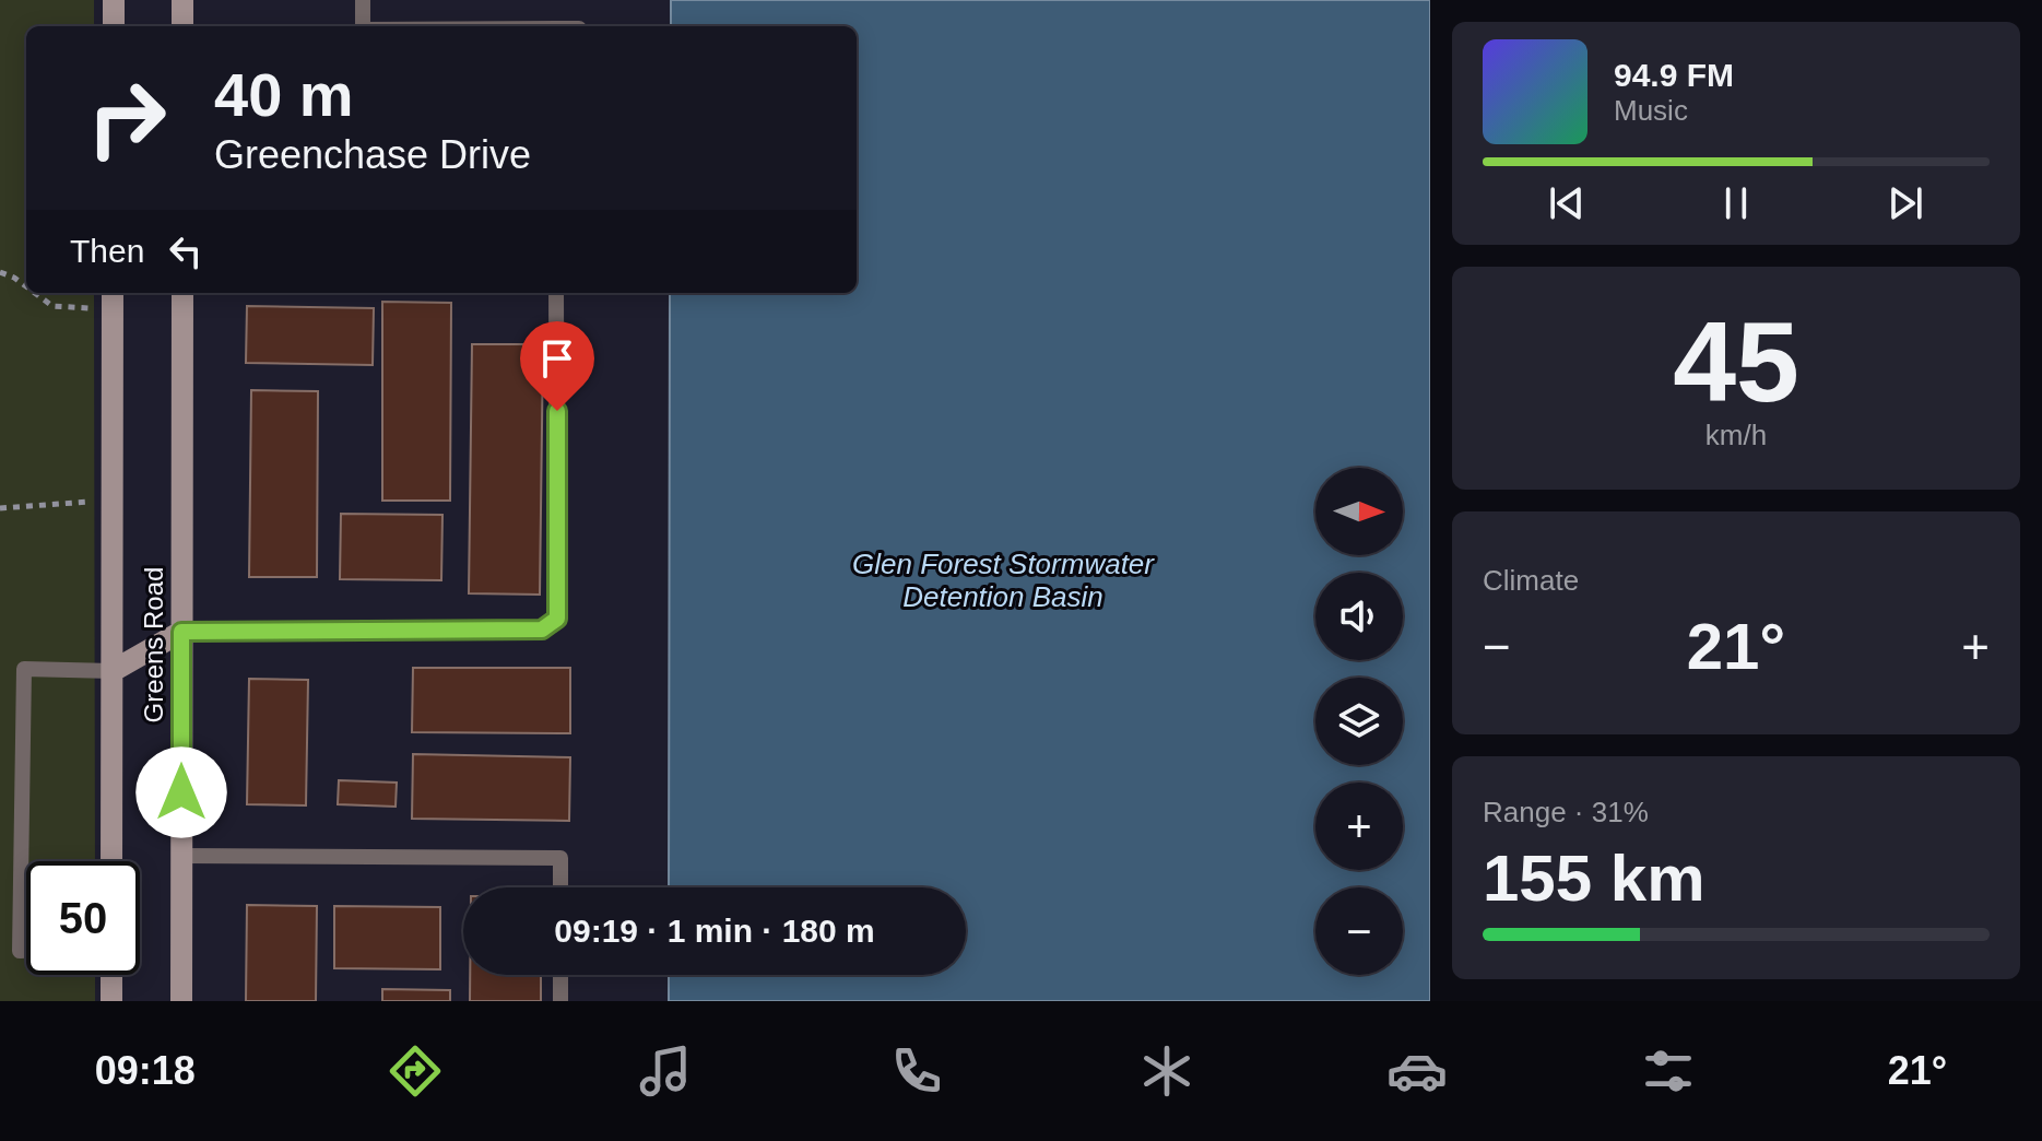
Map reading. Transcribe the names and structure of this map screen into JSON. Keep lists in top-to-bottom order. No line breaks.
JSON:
{"streets":{"main road":["Greens Road"]},"water":["Glen Forest Stormwater Detention Basin"],"north":"right","page":{"turn":["40 m","Greenchase Drive"],"song":["94.9 FM","Music"],"then":"Then","tile":[["45","km/h"],"Climate",["Range · 31%","155 km"]],"map_buttons":["+","−"],"heat":["−","21°","+"],"limit":"50","trip":"09:19 · 1 min · 180 m","tabs":["09:18","21°"]}}
